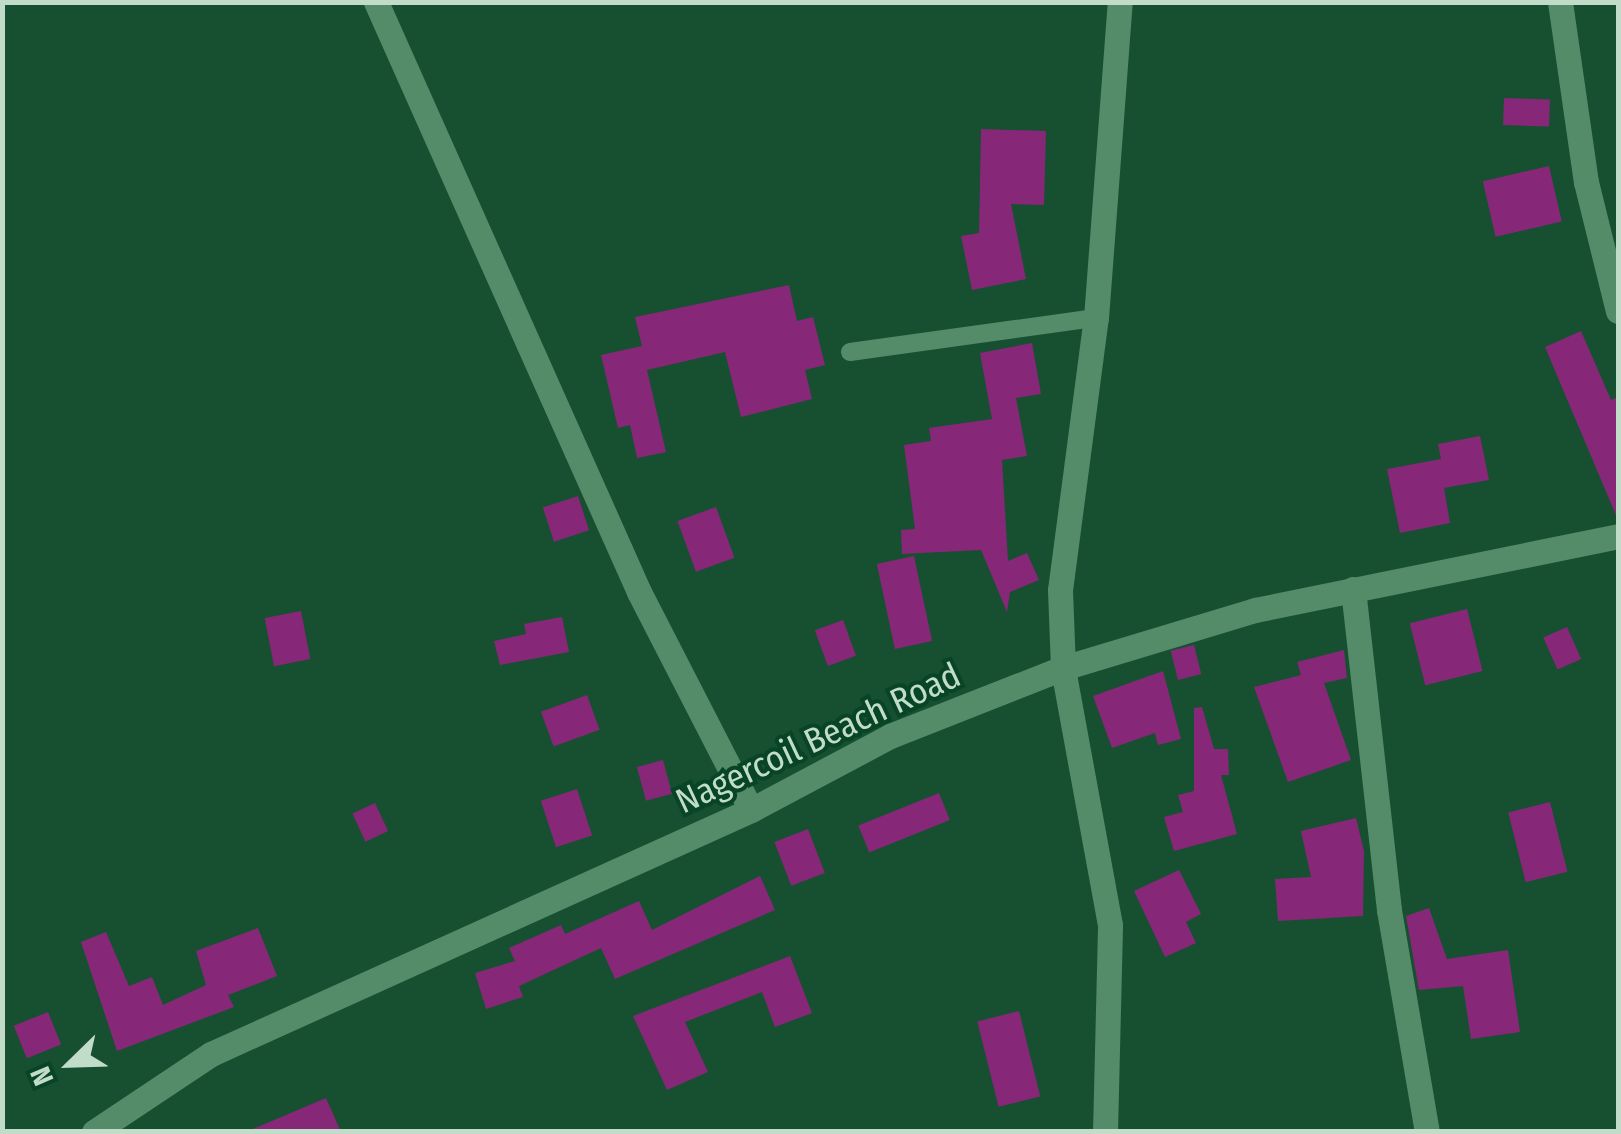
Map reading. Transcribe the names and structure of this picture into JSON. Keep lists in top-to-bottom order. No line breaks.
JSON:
{"streets":{"street":["Nagercoil Beach Road"]},"north":"bottom left"}
